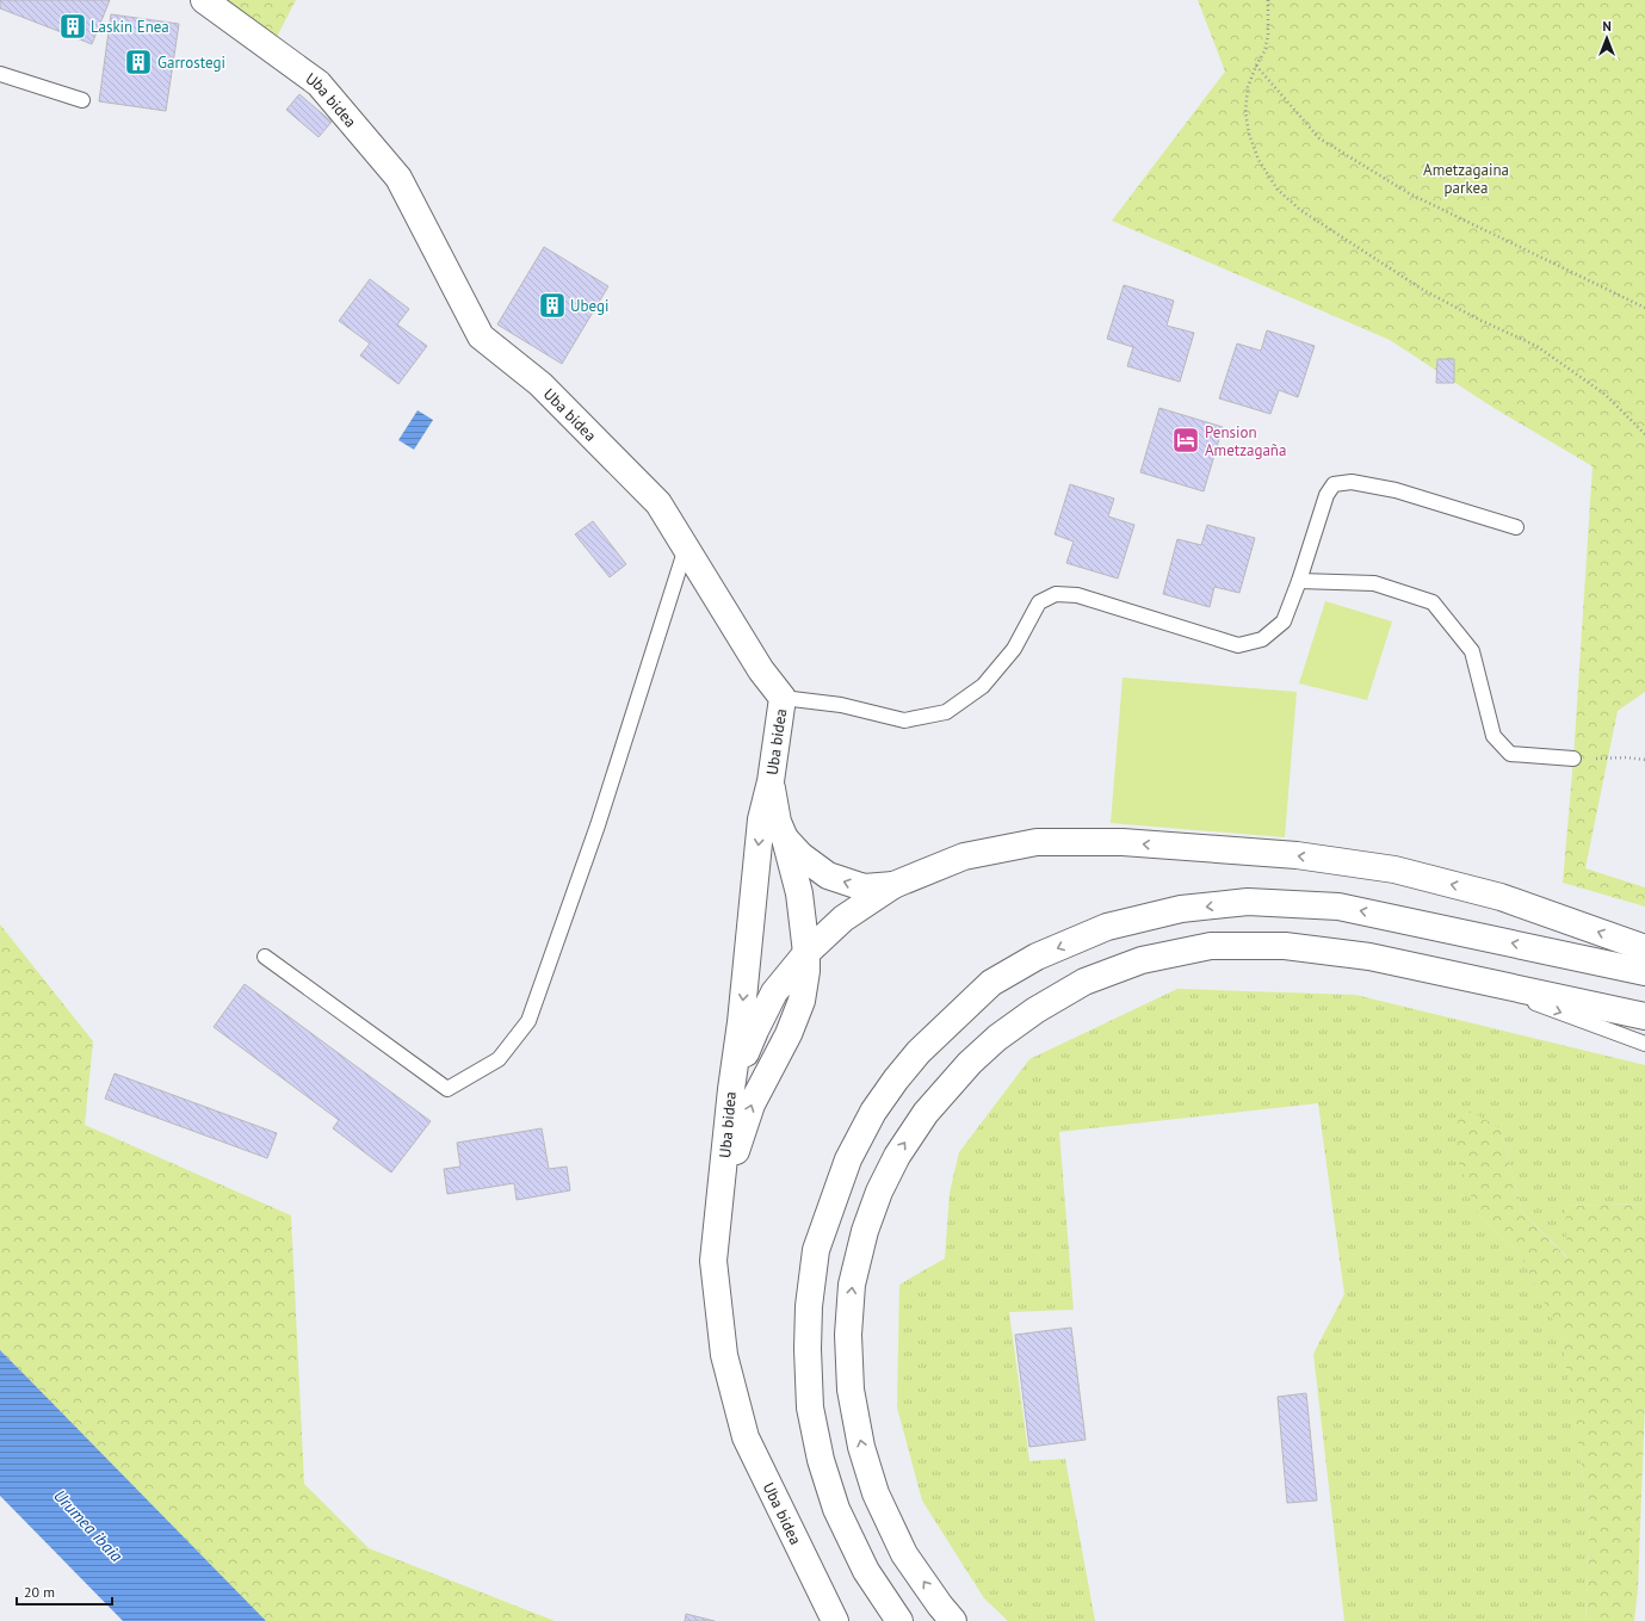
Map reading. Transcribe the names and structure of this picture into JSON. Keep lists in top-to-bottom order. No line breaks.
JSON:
{"streets":{"street":["Uba bidea"]},"water":["Urumea ibaia"],"parks":["Ametzagaina parkea"],"places":{"building":["Laskin Enea","Garrostegi","Ubegi"],"hotel":["Pension Ametzagaña"]},"scale_bar":"20 m","north":"top"}
